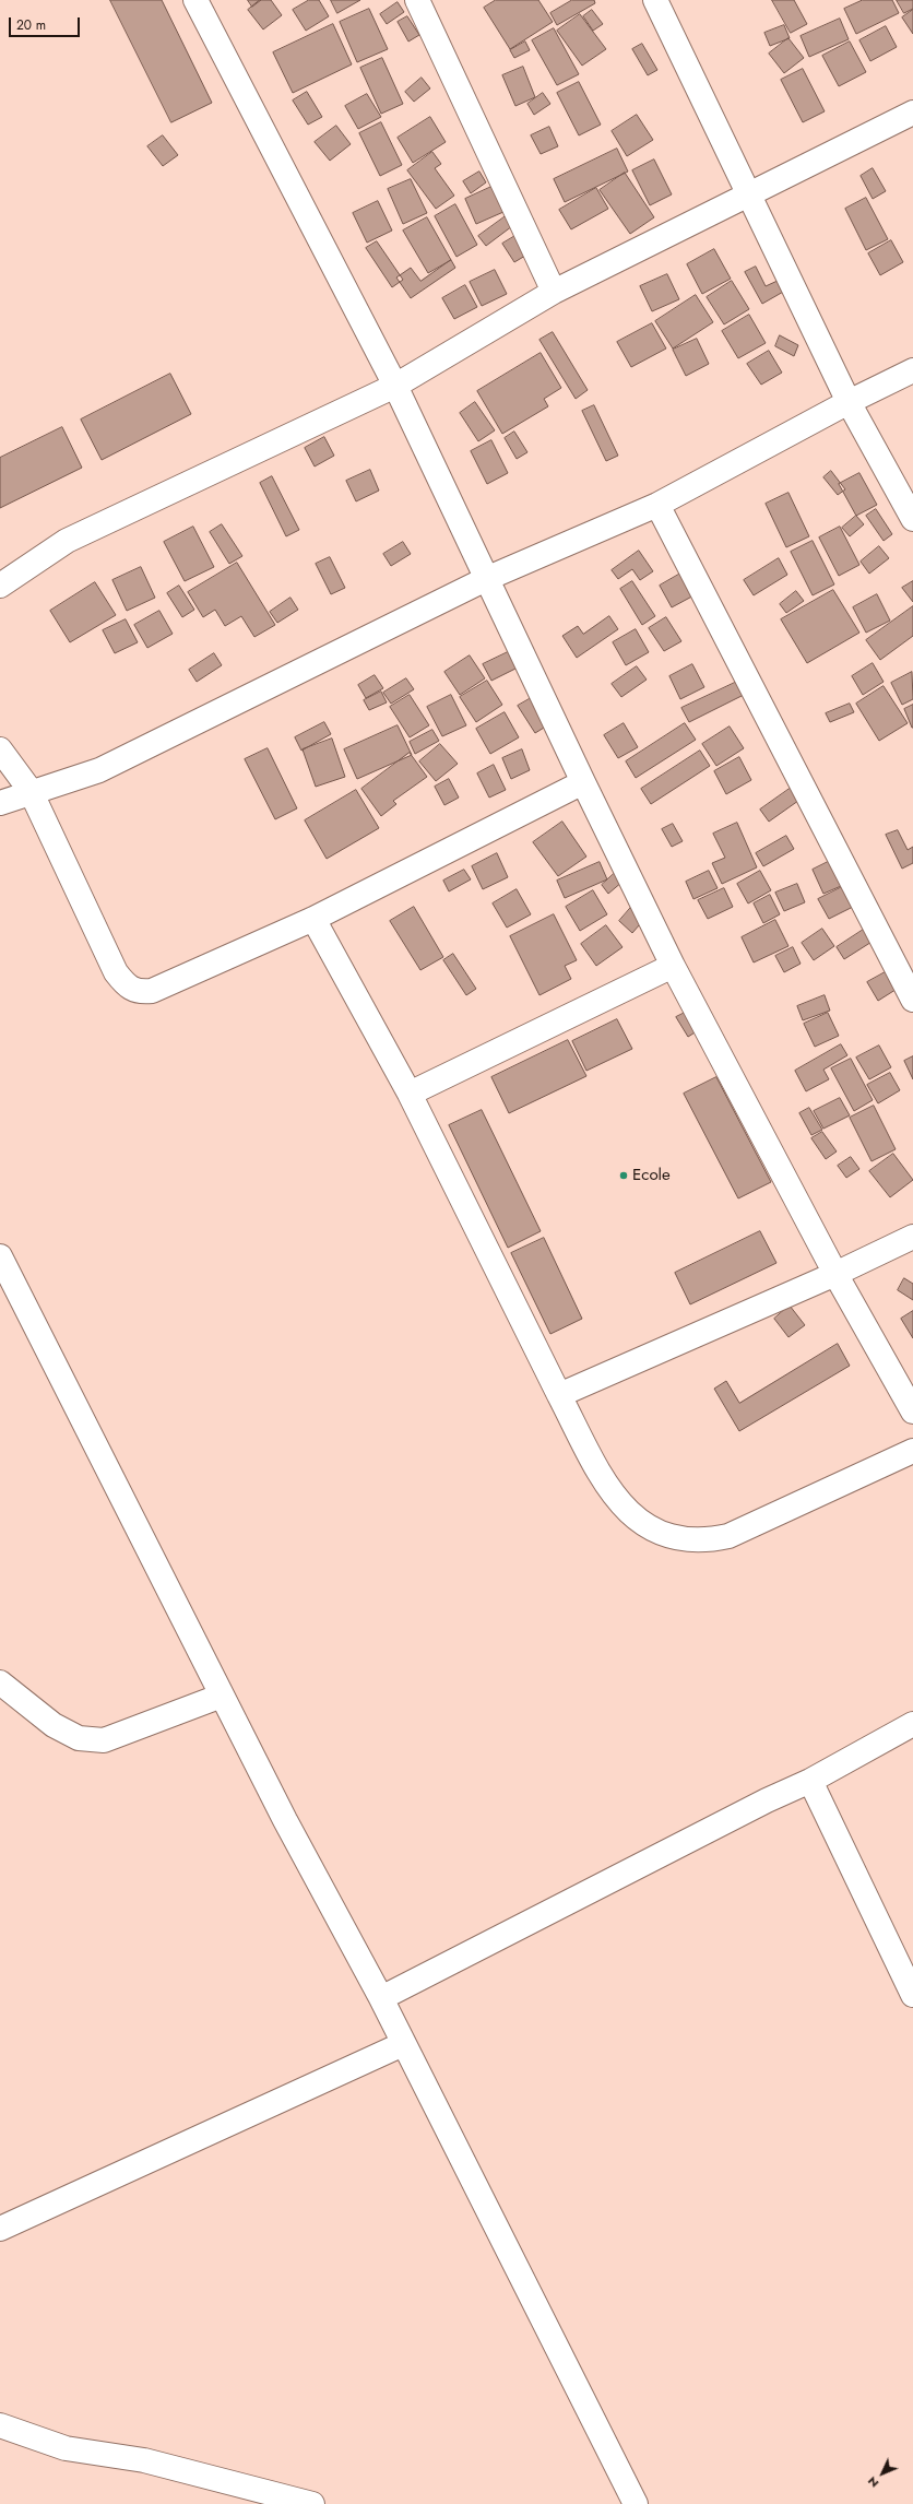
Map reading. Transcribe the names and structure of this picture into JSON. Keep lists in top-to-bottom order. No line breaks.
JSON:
{"places":["Ecole"],"scale_bar":"20 m","north":"bottom left"}
